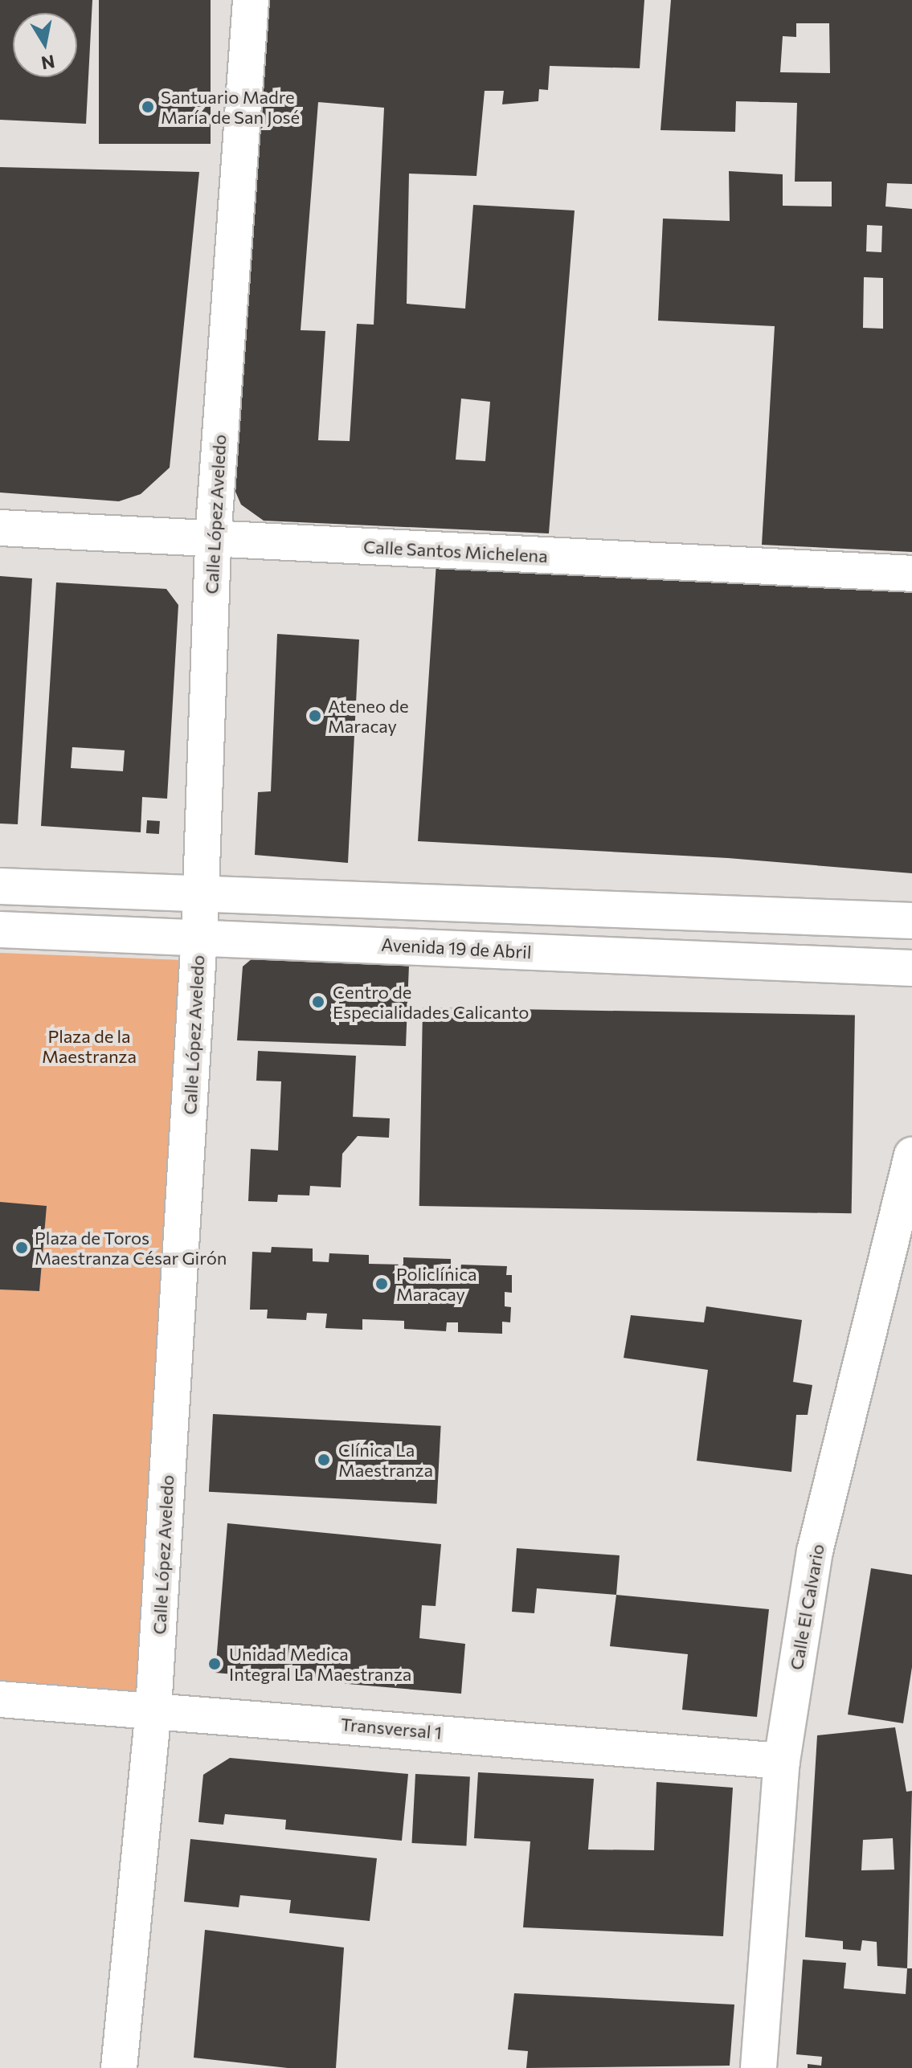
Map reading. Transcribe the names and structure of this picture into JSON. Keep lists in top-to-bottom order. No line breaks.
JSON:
{"streets":{"street":["Calle López Aveledo","Calle Santos Michelena","Avenida 19 de Abril","Calle El Calvario","Transversal 1"]},"crossings":[["Calle López Aveledo","Calle Santos Michelena"],["Calle López Aveledo","Avenida 19 de Abril"],["Calle López Aveledo","Transversal 1"],["Calle El Calvario","Transversal 1"]],"parks":["Plaza de la Maestranza"],"places":["Santuario Madre María de San José","Ateneo de Maracay","Centro de Especialidades Calicanto","Plaza de Toros Maestranza César Girón","Policlínica Maracay","Clínica La Maestranza","Unidad Medica Integral La Maestranza"],"north":"bottom"}
